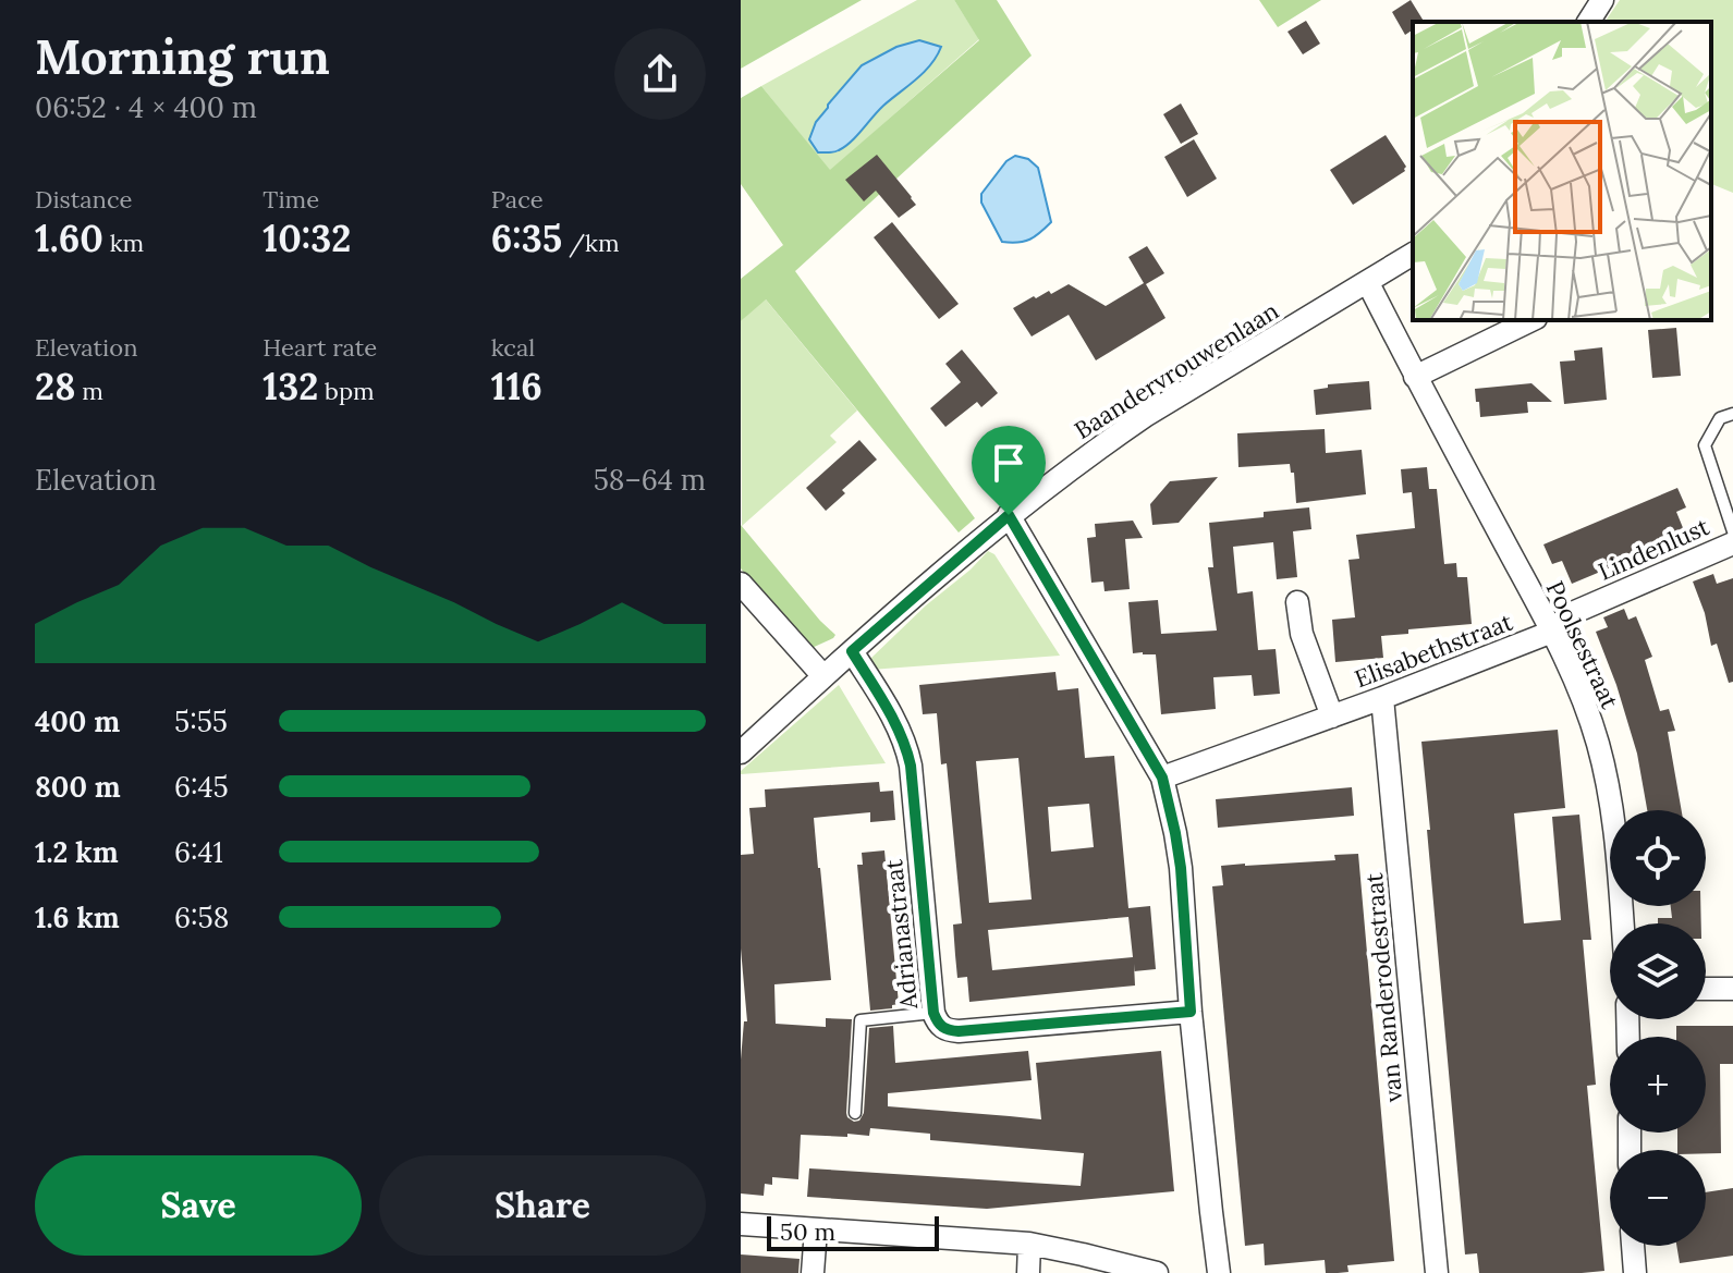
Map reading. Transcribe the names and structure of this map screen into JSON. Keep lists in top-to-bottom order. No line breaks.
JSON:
{"streets":{"street":["Baandervrouwenlaan","Lindenlust","Poolsestraat","Elisabethstraat","Adrianastraat","van Randerodestraat"]},"crossings":[["Baandervrouwenlaan","Poolsestraat"],["Baandervrouwenlaan","Adrianastraat"],["Lindenlust","Poolsestraat"],["Lindenlust","Elisabethstraat"],["Poolsestraat","Elisabethstraat"],["Elisabethstraat","van Randerodestraat"]],"scale_bar":"50 m","page":{"heading":["Morning run","06:52 · 4 × 400 m"],"stats":[["Distance","1.60 km"],["Time","10:32"],["Pace","6:35 /km"],["Elevation","28 m"],["Heart rate","132 bpm"],["kcal","116"]],"chart":["Elevation","58–64 m"],"list":[{"name":"400 m","note":"5:55"},{"name":"800 m","note":"6:45"},{"name":"1.2 km","note":"6:41"},{"name":"1.6 km","note":"6:58"}],"map_buttons":["+","−"],"buttons":["Save","Share"],"scale":"50 m"}}
